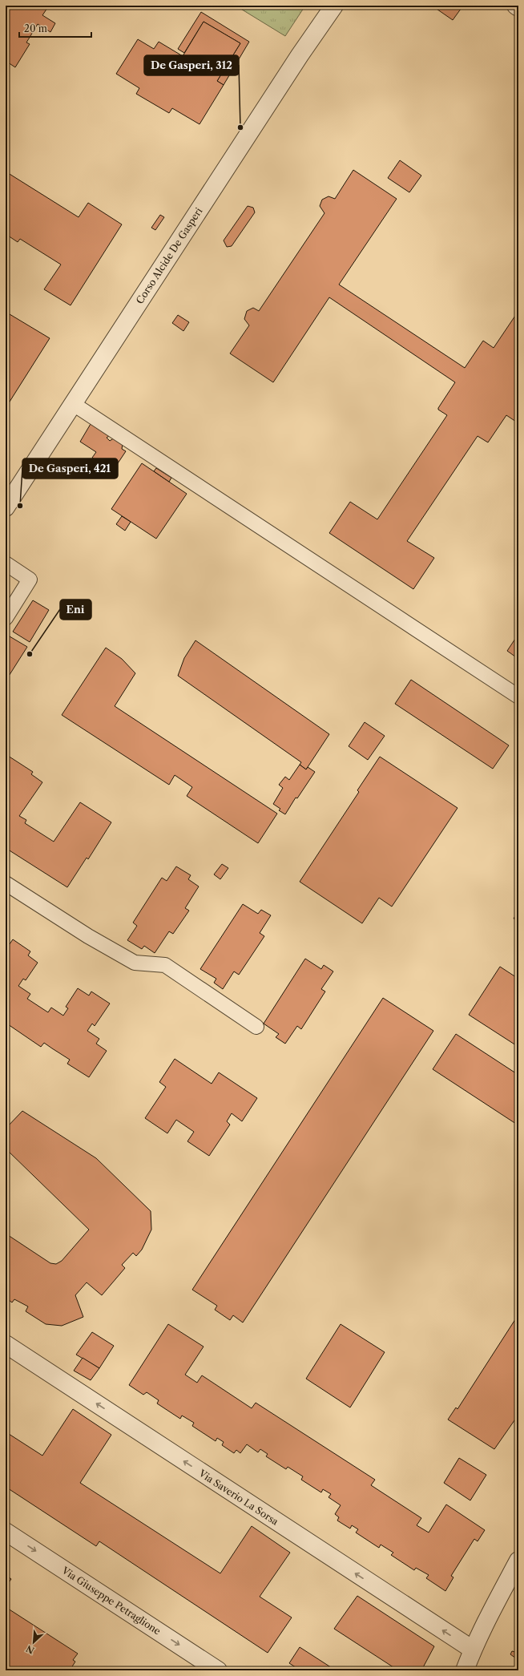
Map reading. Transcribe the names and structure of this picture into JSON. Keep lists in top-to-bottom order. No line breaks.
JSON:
{"streets":{"street":["Corso Alcide De Gasperi","Via Saverio La Sorsa","Via Giuseppe Petraglione"]},"one_way":["Via Saverio La Sorsa","Via Giuseppe Petraglione"],"places":["De Gasperi, 312","De Gasperi, 421","Eni"],"scale_bar":"20 m","north":"bottom left"}
